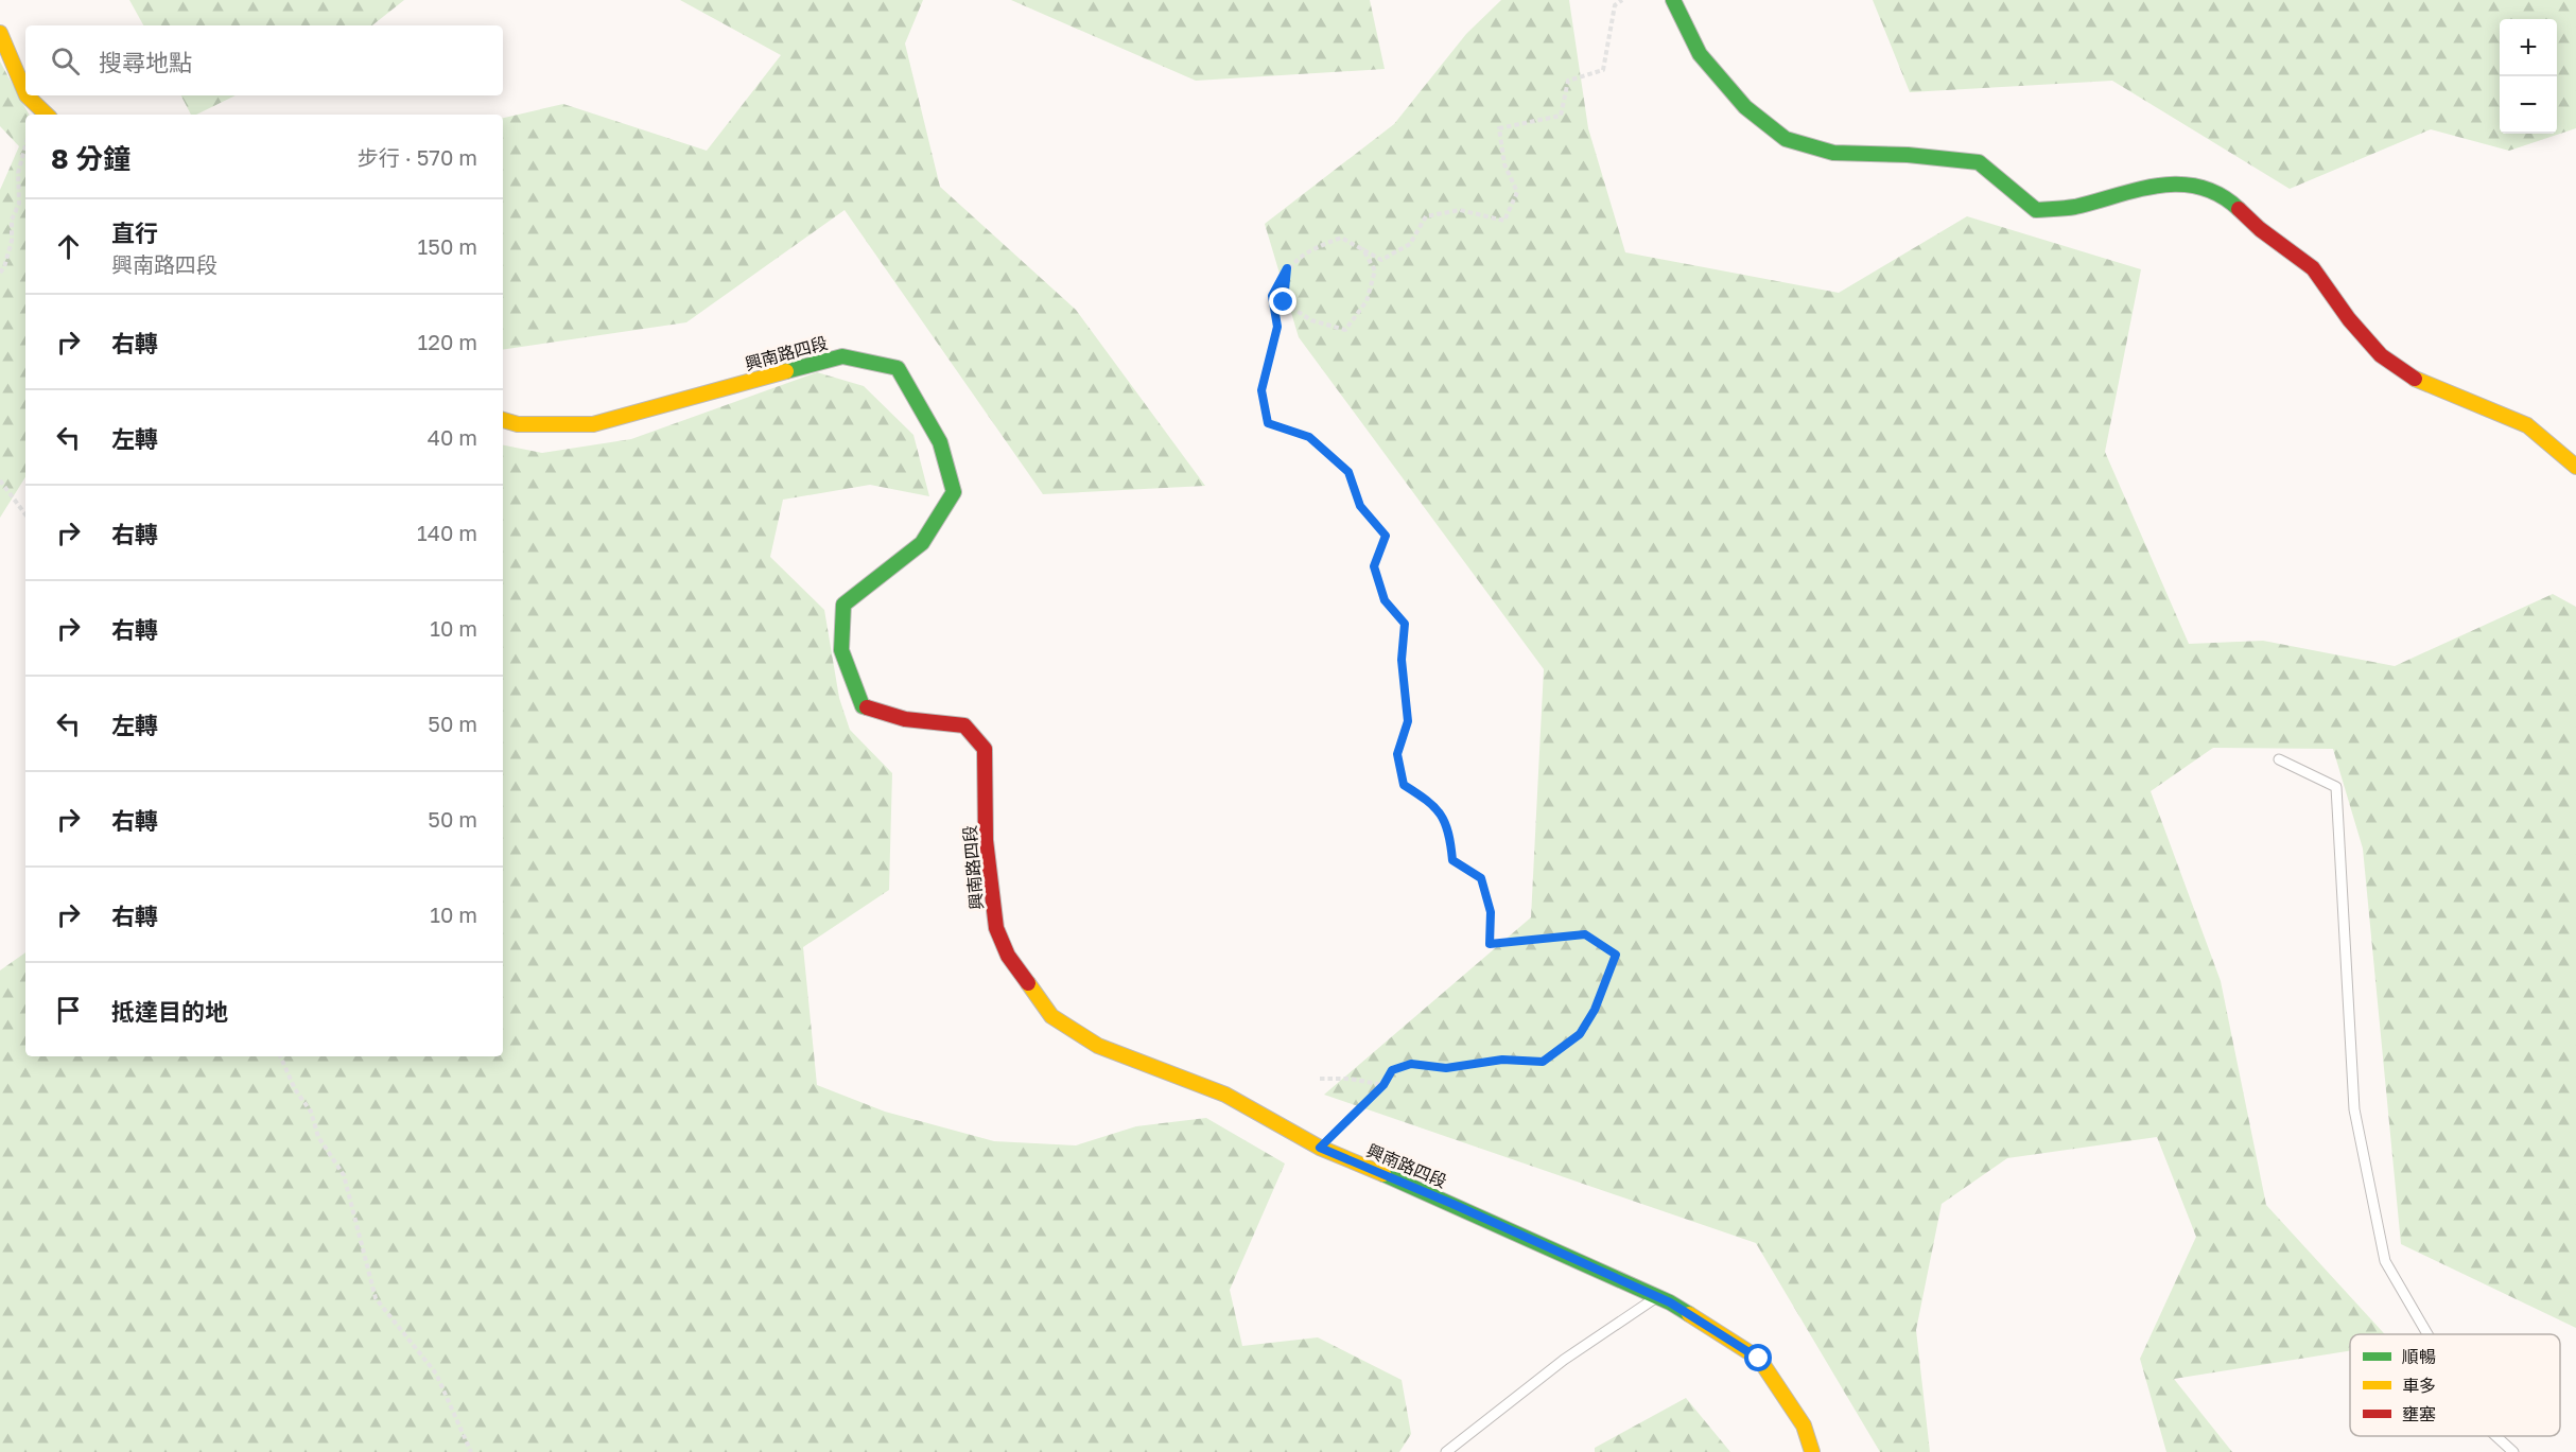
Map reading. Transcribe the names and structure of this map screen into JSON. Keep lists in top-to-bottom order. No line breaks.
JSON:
{"streets":{"street":["興南路四段"]},"legend":["順暢","車多","壅塞"],"page":{"map_buttons":["+","−"],"search":"搜尋地點","heading":["8 分鐘","步行 · 570 m"],"list":[["直行","興南路四段","150 m"],["右轉","120 m"],["左轉","40 m"],["右轉","140 m"],["右轉","10 m"],["左轉","50 m"],["右轉","50 m"],["右轉","10 m"],"抵達目的地"]}}
